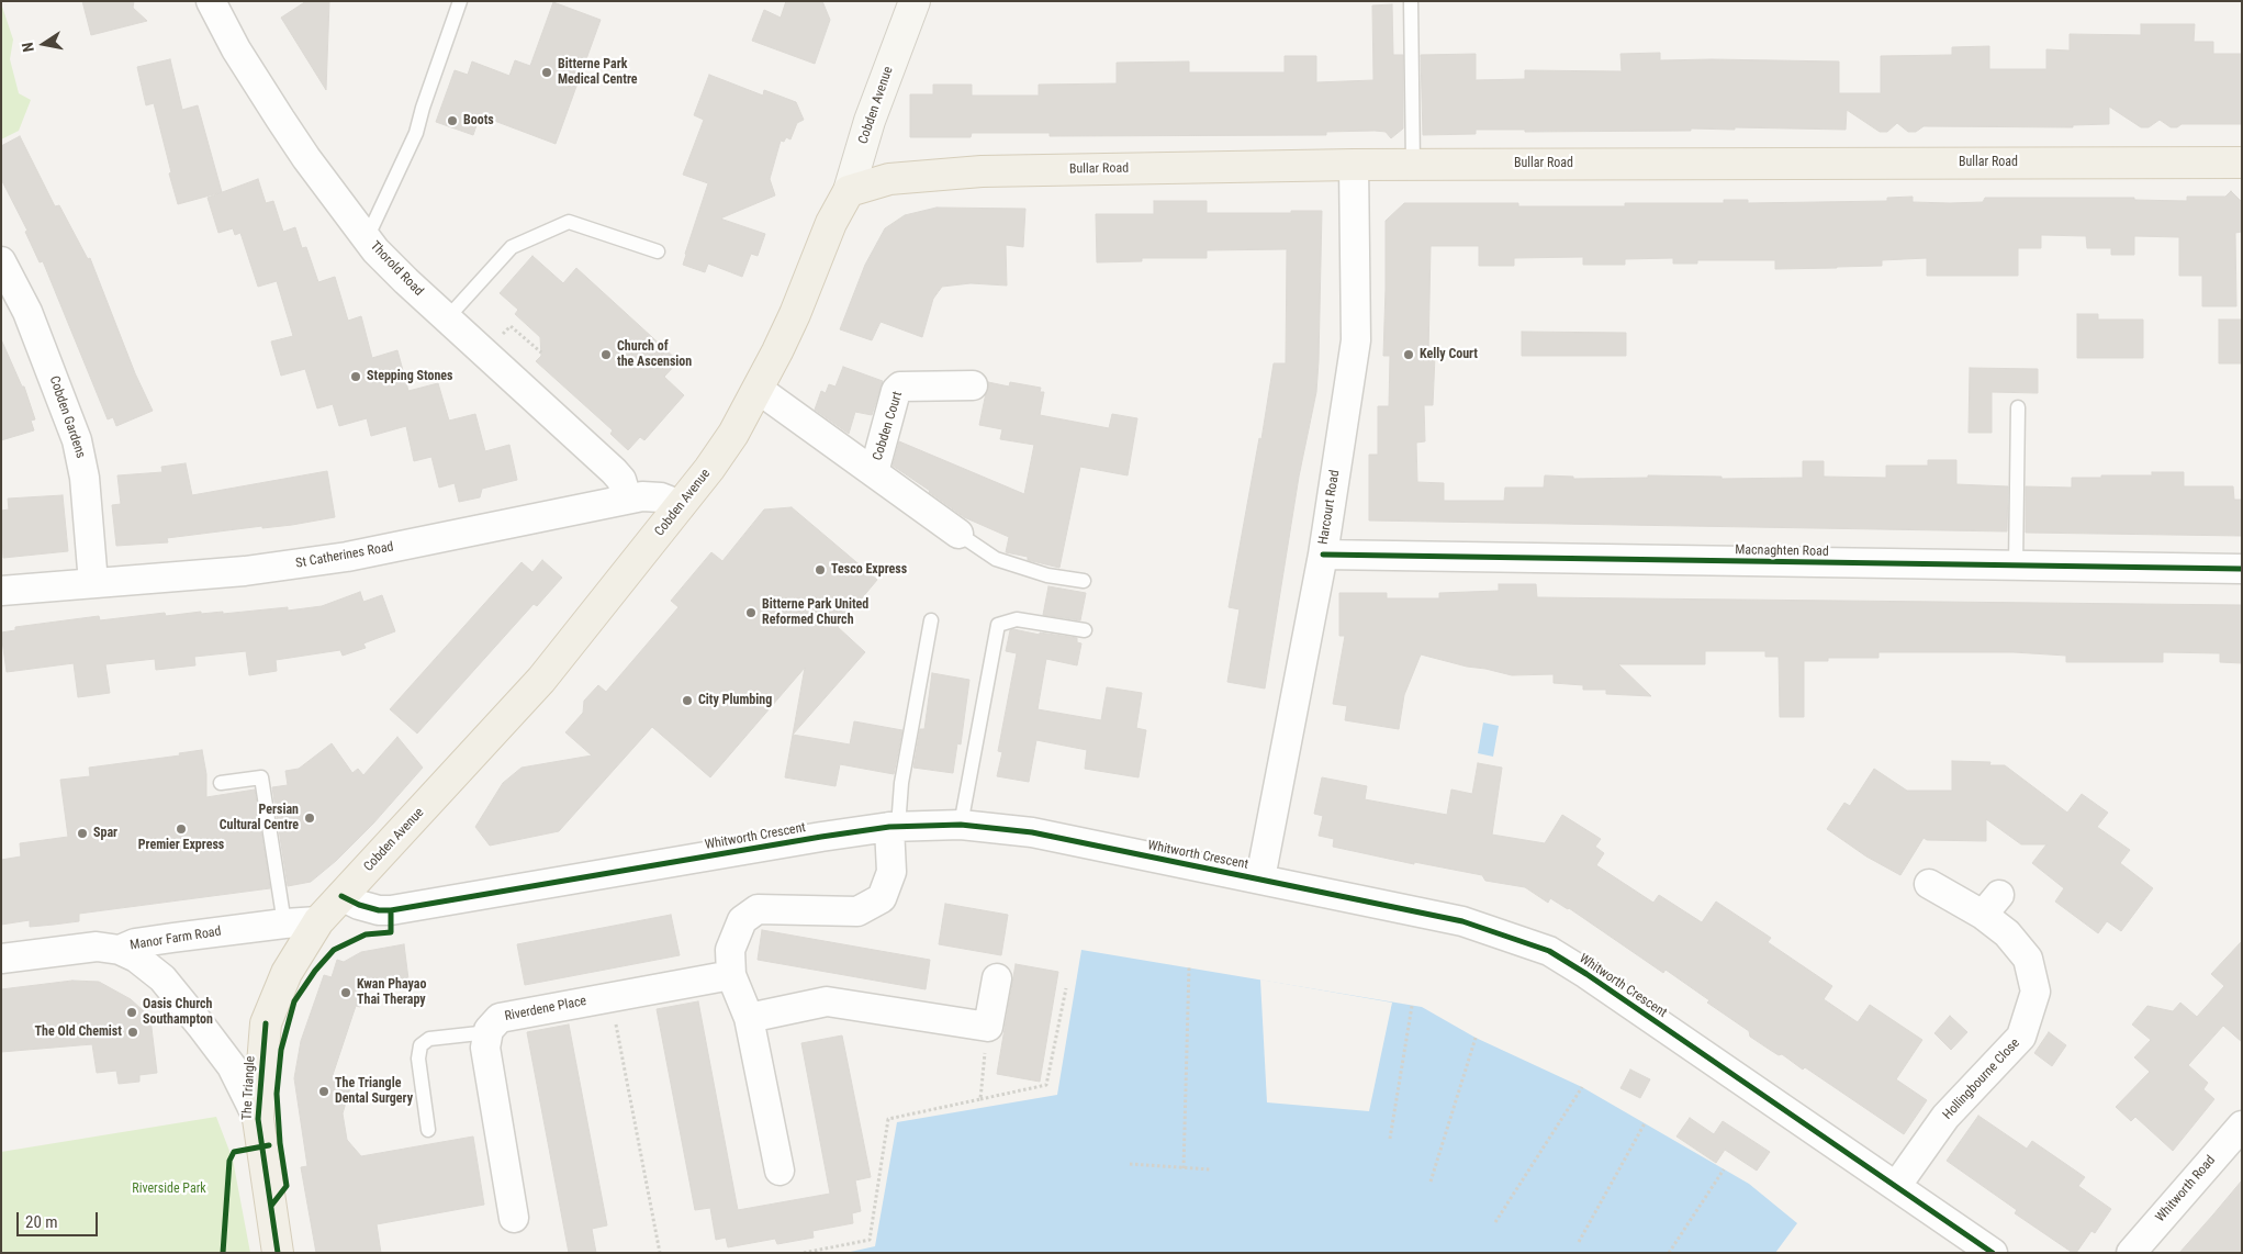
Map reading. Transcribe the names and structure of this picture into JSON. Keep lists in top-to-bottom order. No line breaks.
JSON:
{"streets":{"main road":["Cobden Avenue","Bullar Road","The Triangle"],"street":["Thorold Road","Cobden Gardens","Cobden Court","Harcourt Road","Macnaghten Road","St Catherines Road","Whitworth Crescent","Manor Farm Road","Riverdene Place","Hollingbourne Close","Whitworth Road"]},"crossings":[["Cobden Avenue","Bullar Road"],["Cobden Avenue","Cobden Court"],["Cobden Avenue","St Catherines Road"],["Cobden Avenue","Whitworth Crescent"],["Cobden Avenue","Manor Farm Road"],["Cobden Avenue","The Triangle"],["Bullar Road","Harcourt Road"],["Thorold Road","St Catherines Road"],["Cobden Gardens","St Catherines Road"],["Harcourt Road","Macnaghten Road"],["Harcourt Road","Whitworth Crescent"],["Whitworth Crescent","Hollingbourne Close"],["Manor Farm Road","The Triangle"]],"parks":["Riverside Park"],"places":["Bitterne Park Medical Centre","Boots","Church of the Ascension","Kelly Court","Stepping Stones","Tesco Express","Bitterne Park United Reformed Church","City Plumbing","Persian Cultural Centre","Premier Express","Spar","Kwan Phayao Thai Therapy","Oasis Church Southampton","The Old Chemist","The Triangle Dental Surgery"],"scale_bar":"20 m","north":"left"}
